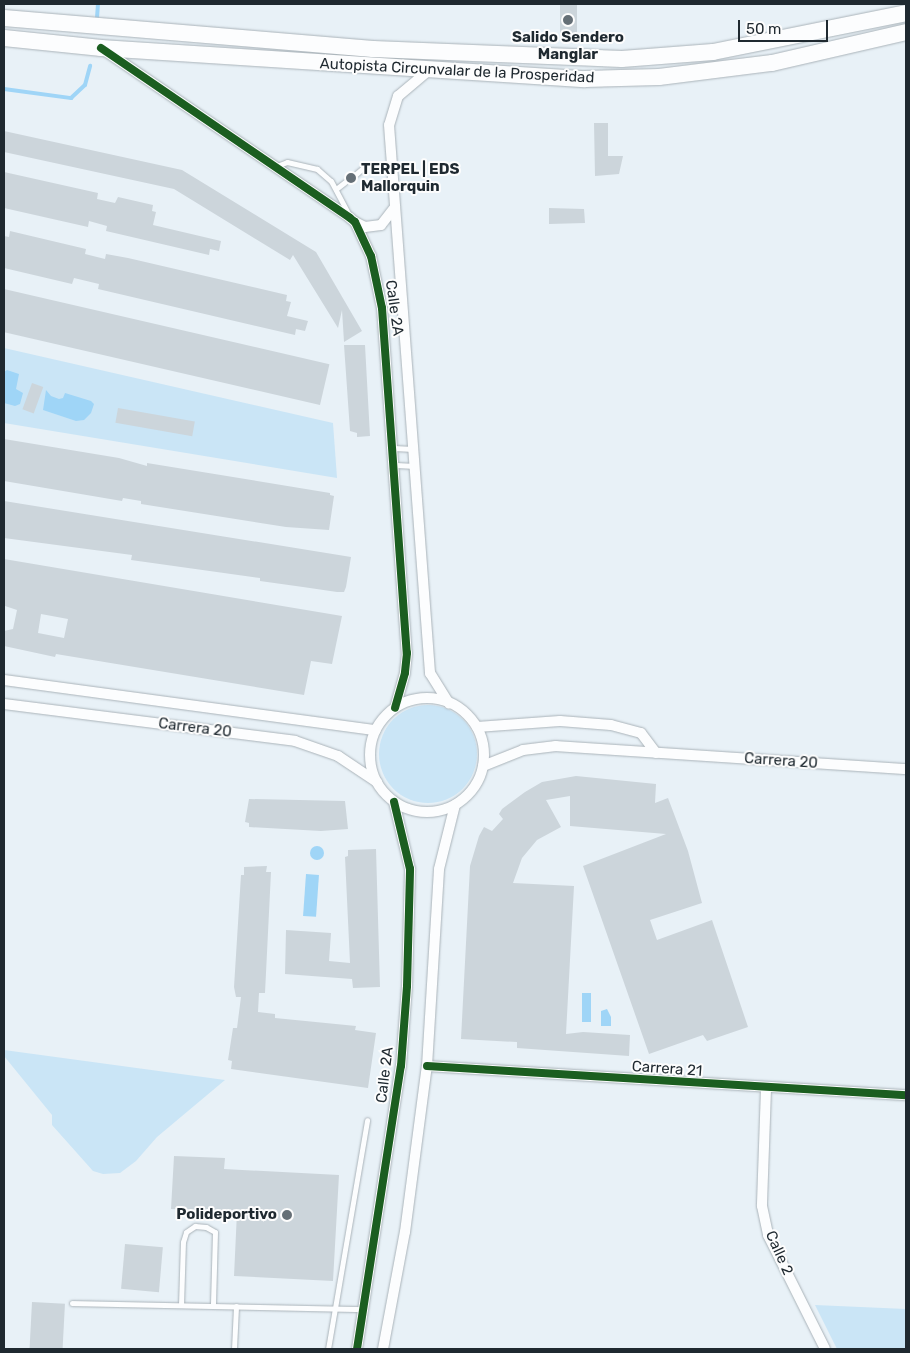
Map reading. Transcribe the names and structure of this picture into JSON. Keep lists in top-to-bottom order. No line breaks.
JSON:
{"streets":{"highway":["Autopista Circunvalar de la Prosperidad"],"street":["Calle 2A","Carrera 20","Carrera 21","Calle 2"]},"crossings":[["Autopista Circunvalar de la Prosperidad","Calle 2A"],["Calle 2A","Carrera 20"],["Carrera 21","Calle 2"]],"places":["Salido Sendero Manglar","TERPEL | EDS Mallorquin","Polideportivo"],"scale_bar":"50 m"}
